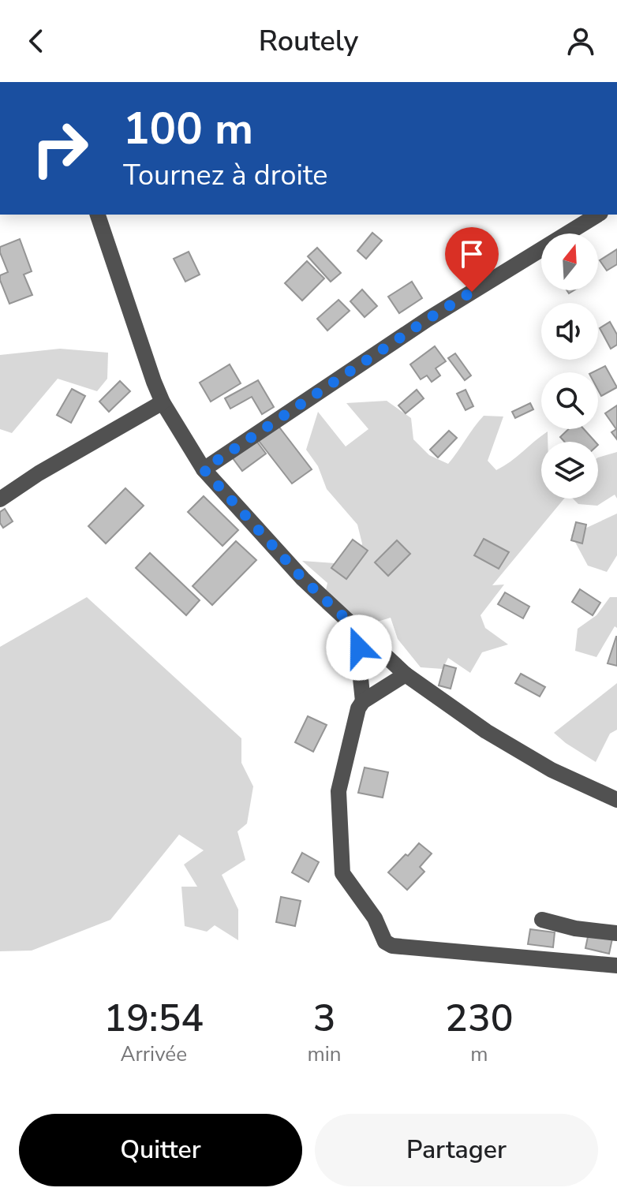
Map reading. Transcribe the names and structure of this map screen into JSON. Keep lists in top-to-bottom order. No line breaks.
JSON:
{"north":"top","page":{"header":"Routely","turn":["100 m","Tournez à droite"],"eta":["19:54","Arrivée","3","min","230","m"],"buttons":["Quitter","Partager"]}}
